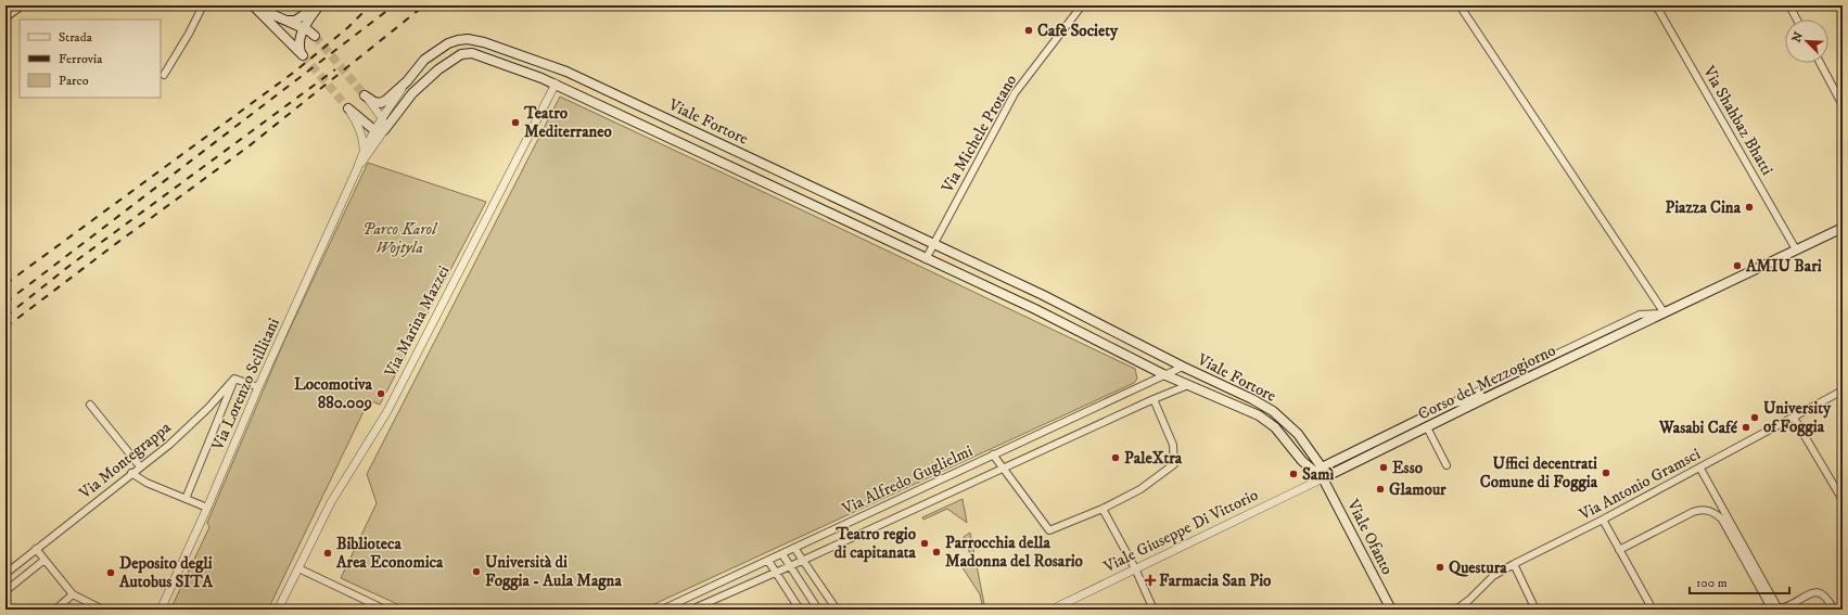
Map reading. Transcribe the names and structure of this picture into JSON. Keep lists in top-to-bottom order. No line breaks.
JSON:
{"streets":{"main road":["Viale Fortore","Corso del Mezzogiorno","Viale Ofanto"],"street":["Via Shahbaz Bhatti","Via Michele Protano","Via Marina Mazzei","Via Lorenzo Scillitani","Via Montegrappa","Via Alfredo Guglielmi","Via Antonio Gramsci","Viale Giuseppe Di Vittorio"]},"crossings":[["Via Shahbaz Bhatti","Corso del Mezzogiorno"],["Viale Fortore","Via Michele Protano"],["Viale Fortore","Via Marina Mazzei"],["Viale Fortore","Corso del Mezzogiorno"],["Viale Fortore","Via Lorenzo Scillitani"],["Viale Fortore","Via Alfredo Guglielmi"],["Viale Fortore","Viale Giuseppe Di Vittorio"],["Viale Fortore","Viale Ofanto"],["Corso del Mezzogiorno","Viale Giuseppe Di Vittorio"],["Corso del Mezzogiorno","Viale Ofanto"],["Via Lorenzo Scillitani","Via Montegrappa"],["Viale Giuseppe Di Vittorio","Viale Ofanto"]],"parks":["Parco Karol Wojtyla"],"places":{"other":["Cafè Society","Teatro Mediterraneo","Piazza Cina","AMIU Bari","Locomotiva 880.009","University of Foggia","Wasabi Café","PaleXtra","Esso","Uffici decentrati Comune di Foggia","Samì","Glamour","Teatro regio di capitanata","Parrocchia della Madonna del Rosario","Biblioteca Area Economica","Questura","Università di Foggia - Aula Magna","Deposito degli Autobus SITA"],"health":["Farmacia San Pio"]},"legend":["Strada","Ferrovia","Parco"],"scale_bar":"100 m","north":"top left"}
